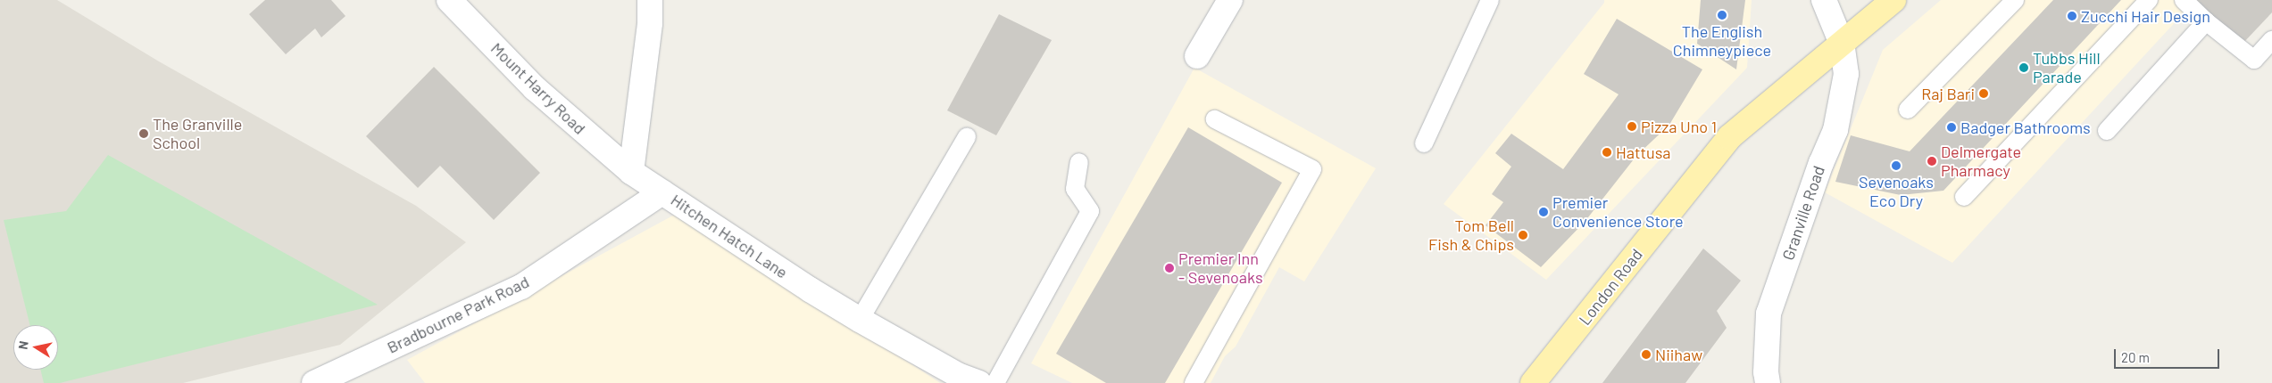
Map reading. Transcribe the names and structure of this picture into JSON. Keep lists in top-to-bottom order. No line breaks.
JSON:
{"streets":{"main road":["London Road"],"street":["Mount Harry Road","Granville Road","Hitchen Hatch Lane","Bradbourne Park Road"]},"crossings":[["Mount Harry Road","Hitchen Hatch Lane"],["Granville Road","London Road"],["Hitchen Hatch Lane","Bradbourne Park Road"]],"places":["The English Chimneypiece","Zucchi Hair Design","Tubbs Hill Parade","Raj Bari","Pizza Uno 1","Badger Bathrooms","The Granville School","Hattusa","Delmergate Pharmacy","Sevenoaks Eco Dry","Premier Convenience Store","Tom Bell Fish & Chips","Premier Inn - Sevenoaks","Niihaw"],"scale_bar":"20 m","north":"left"}
